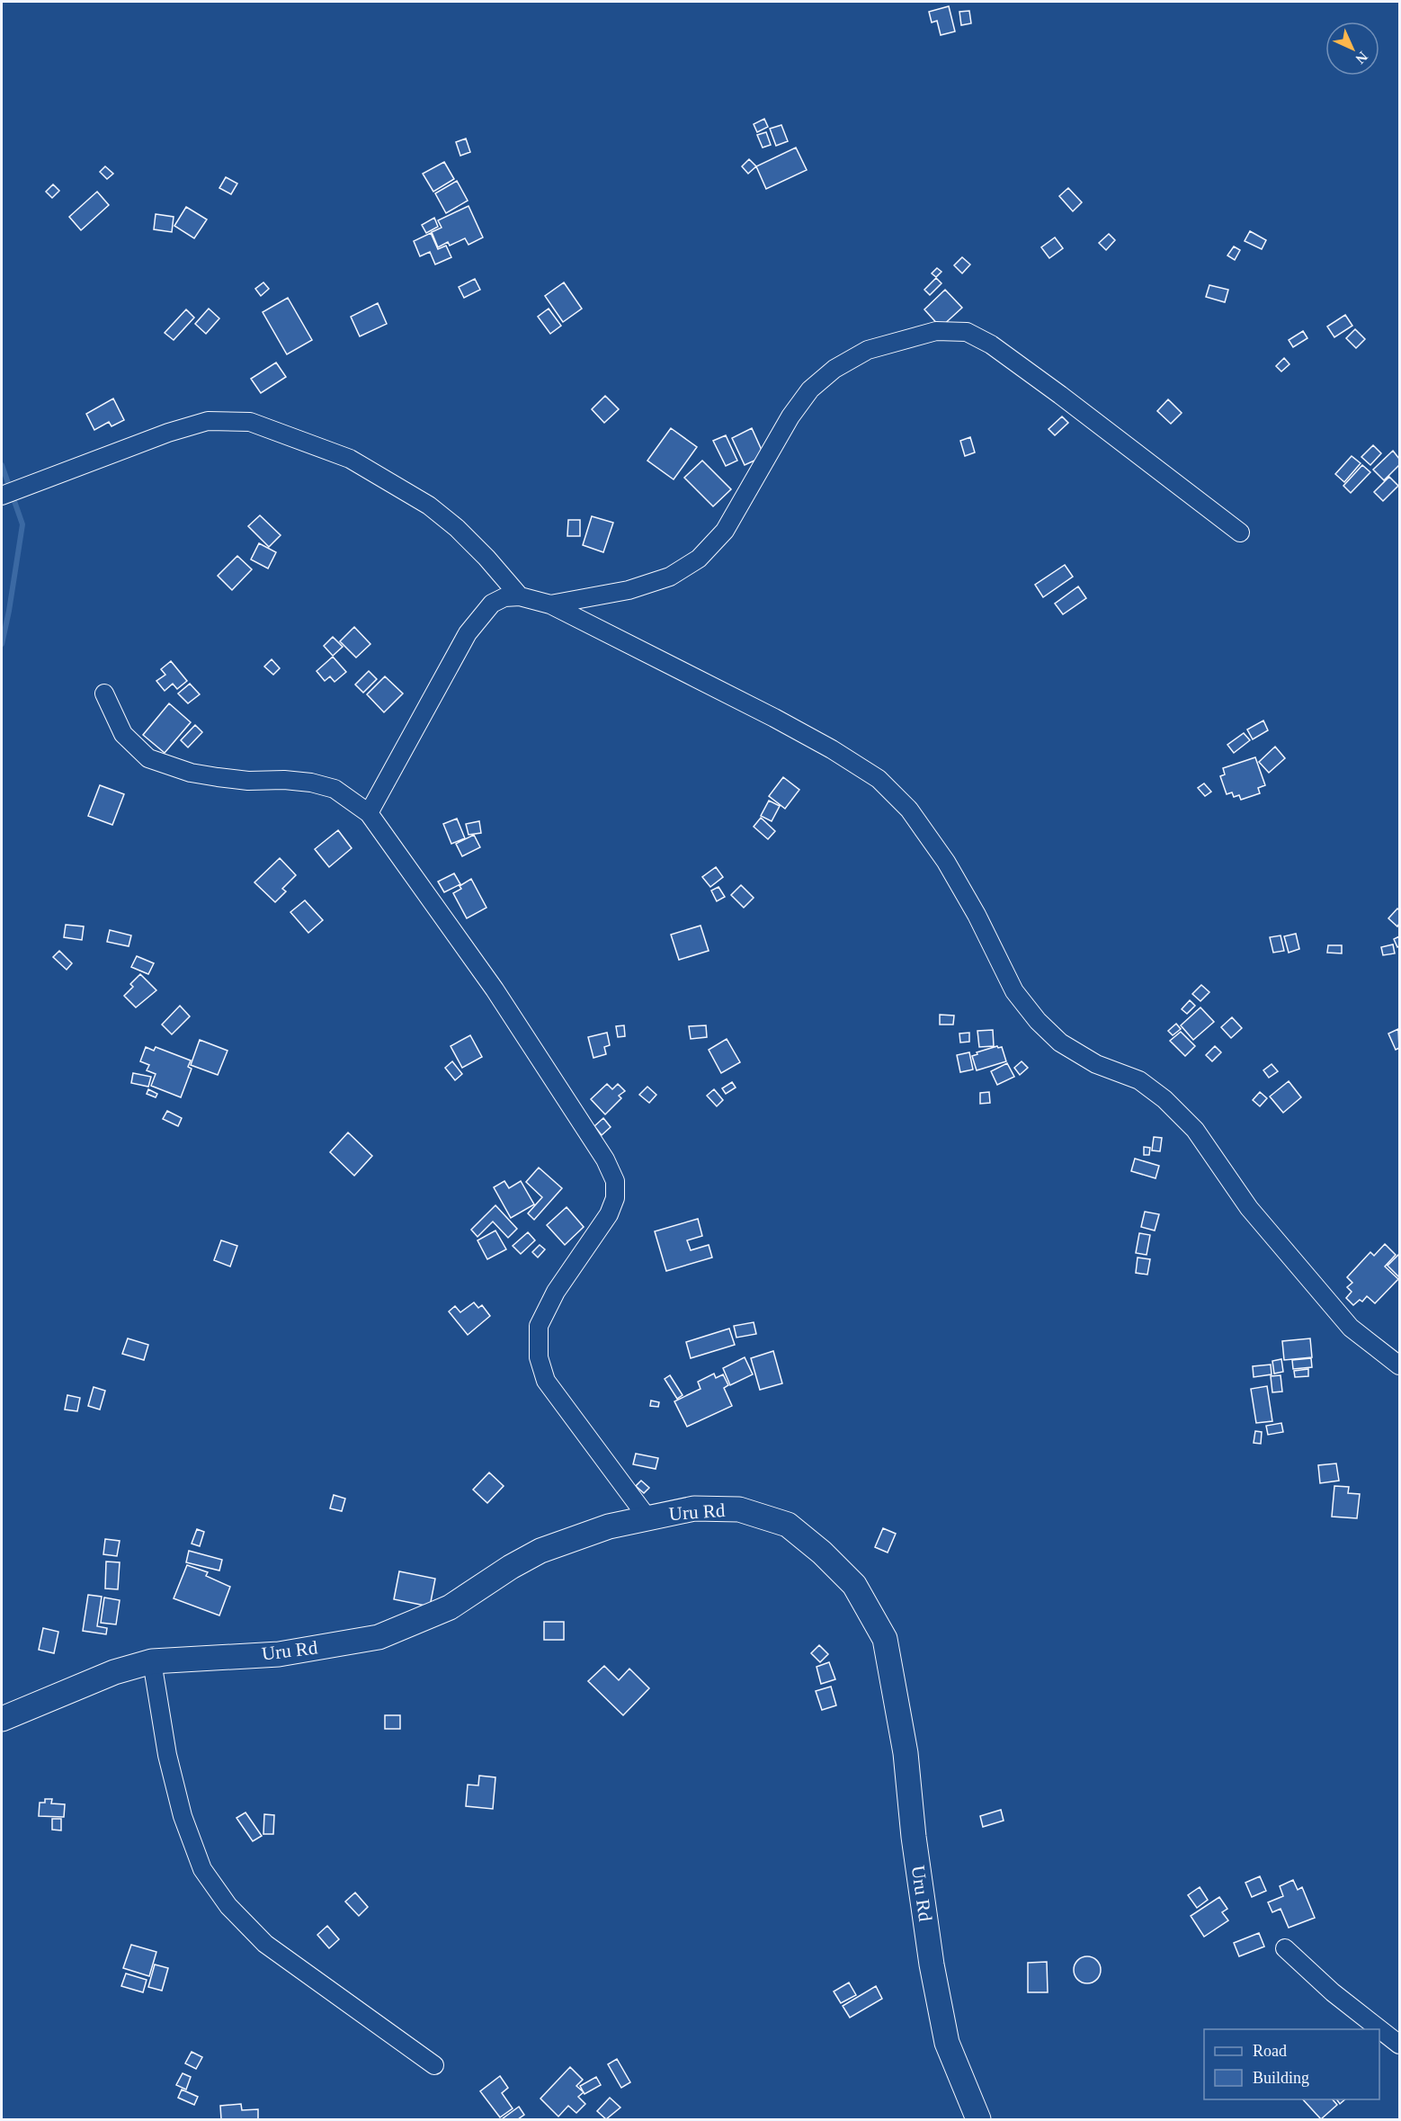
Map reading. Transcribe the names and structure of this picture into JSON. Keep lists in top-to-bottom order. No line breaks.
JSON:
{"streets":{"street":["Uru Rd"]},"legend":["Road","Building"],"north":"bottom right"}
